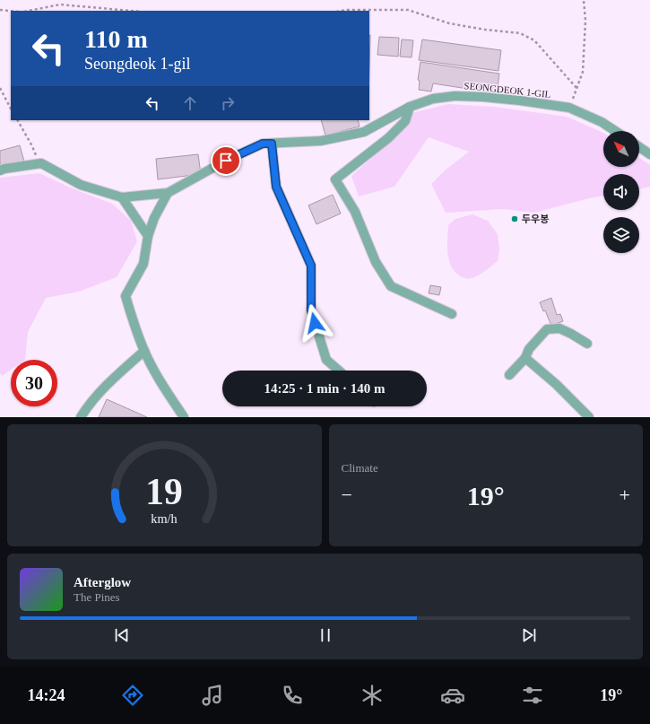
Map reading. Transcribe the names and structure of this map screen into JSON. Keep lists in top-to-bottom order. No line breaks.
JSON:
{"streets":{"street":["SEONGDEOK 1-GIL"]},"places":["두우봉"],"north":"top left","page":{"turn":["110 m","Seongdeok 1-gil"],"limit":"30","trip":"14:25 · 1 min · 140 m","tile":"Climate","heat":["−","19°","+"],"song":["Afterglow","The Pines"],"tabs":["14:24","19°"],"gauge":["19","km/h"]}}
